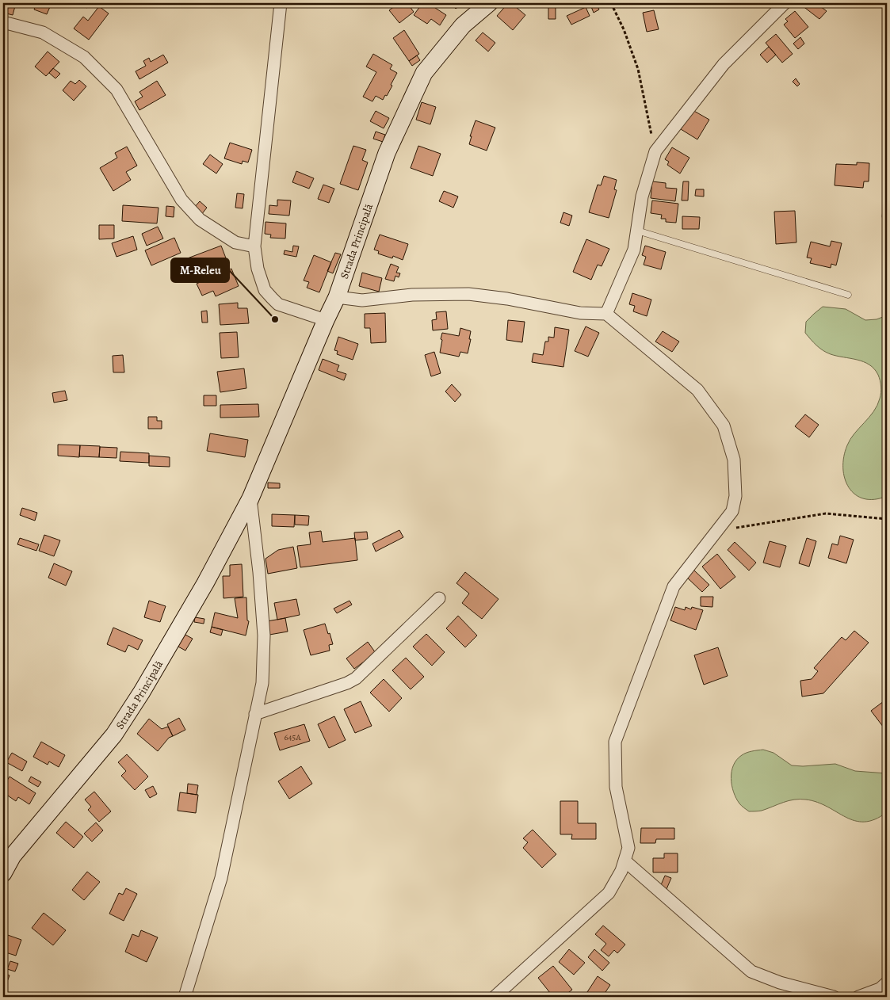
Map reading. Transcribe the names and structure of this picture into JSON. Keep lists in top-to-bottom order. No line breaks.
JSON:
{"streets":{"street":["Strada Principală"]},"places":["M-Releu"],"house_numbers":["645A"]}
